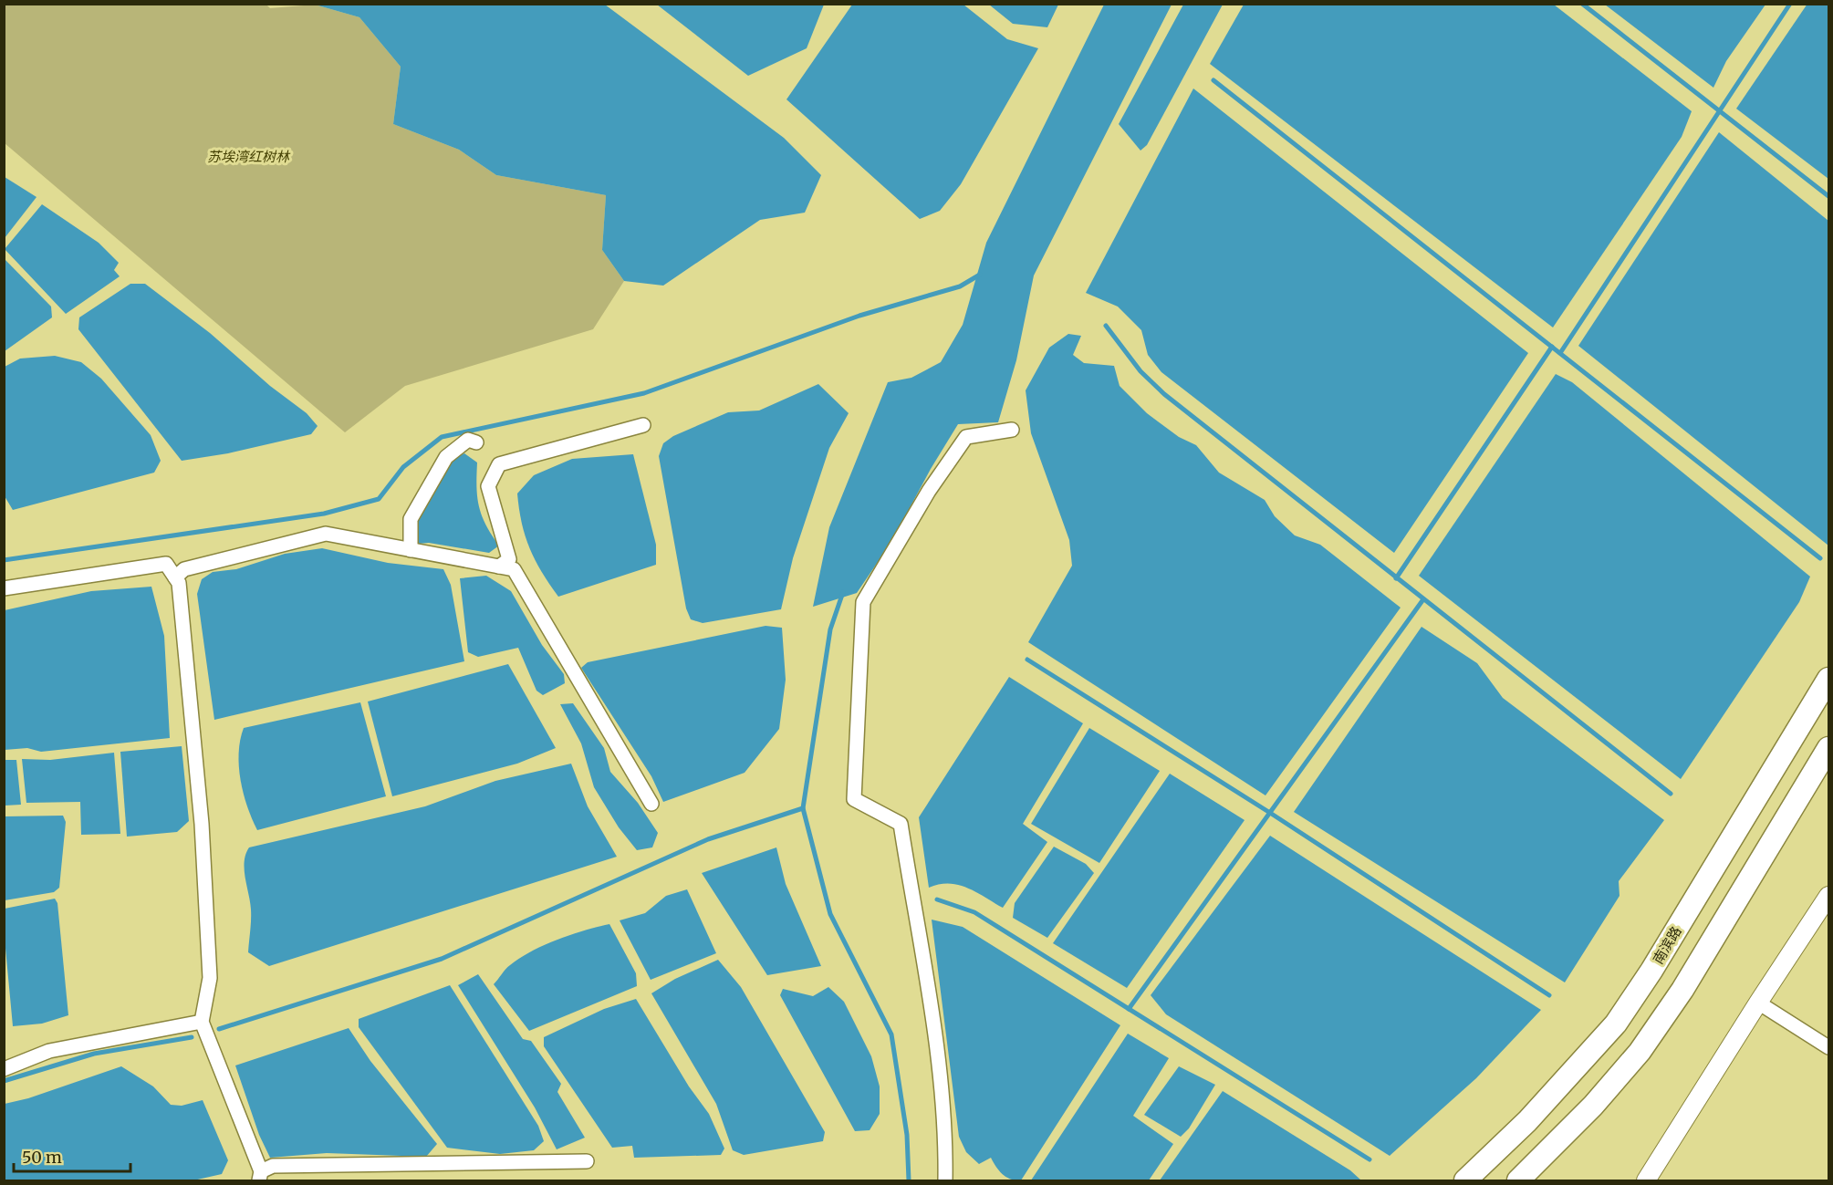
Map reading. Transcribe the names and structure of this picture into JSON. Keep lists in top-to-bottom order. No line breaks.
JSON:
{"streets":{"main road":["南滨路"]},"parks":["苏埃湾红树林"],"scale_bar":"50 m"}
